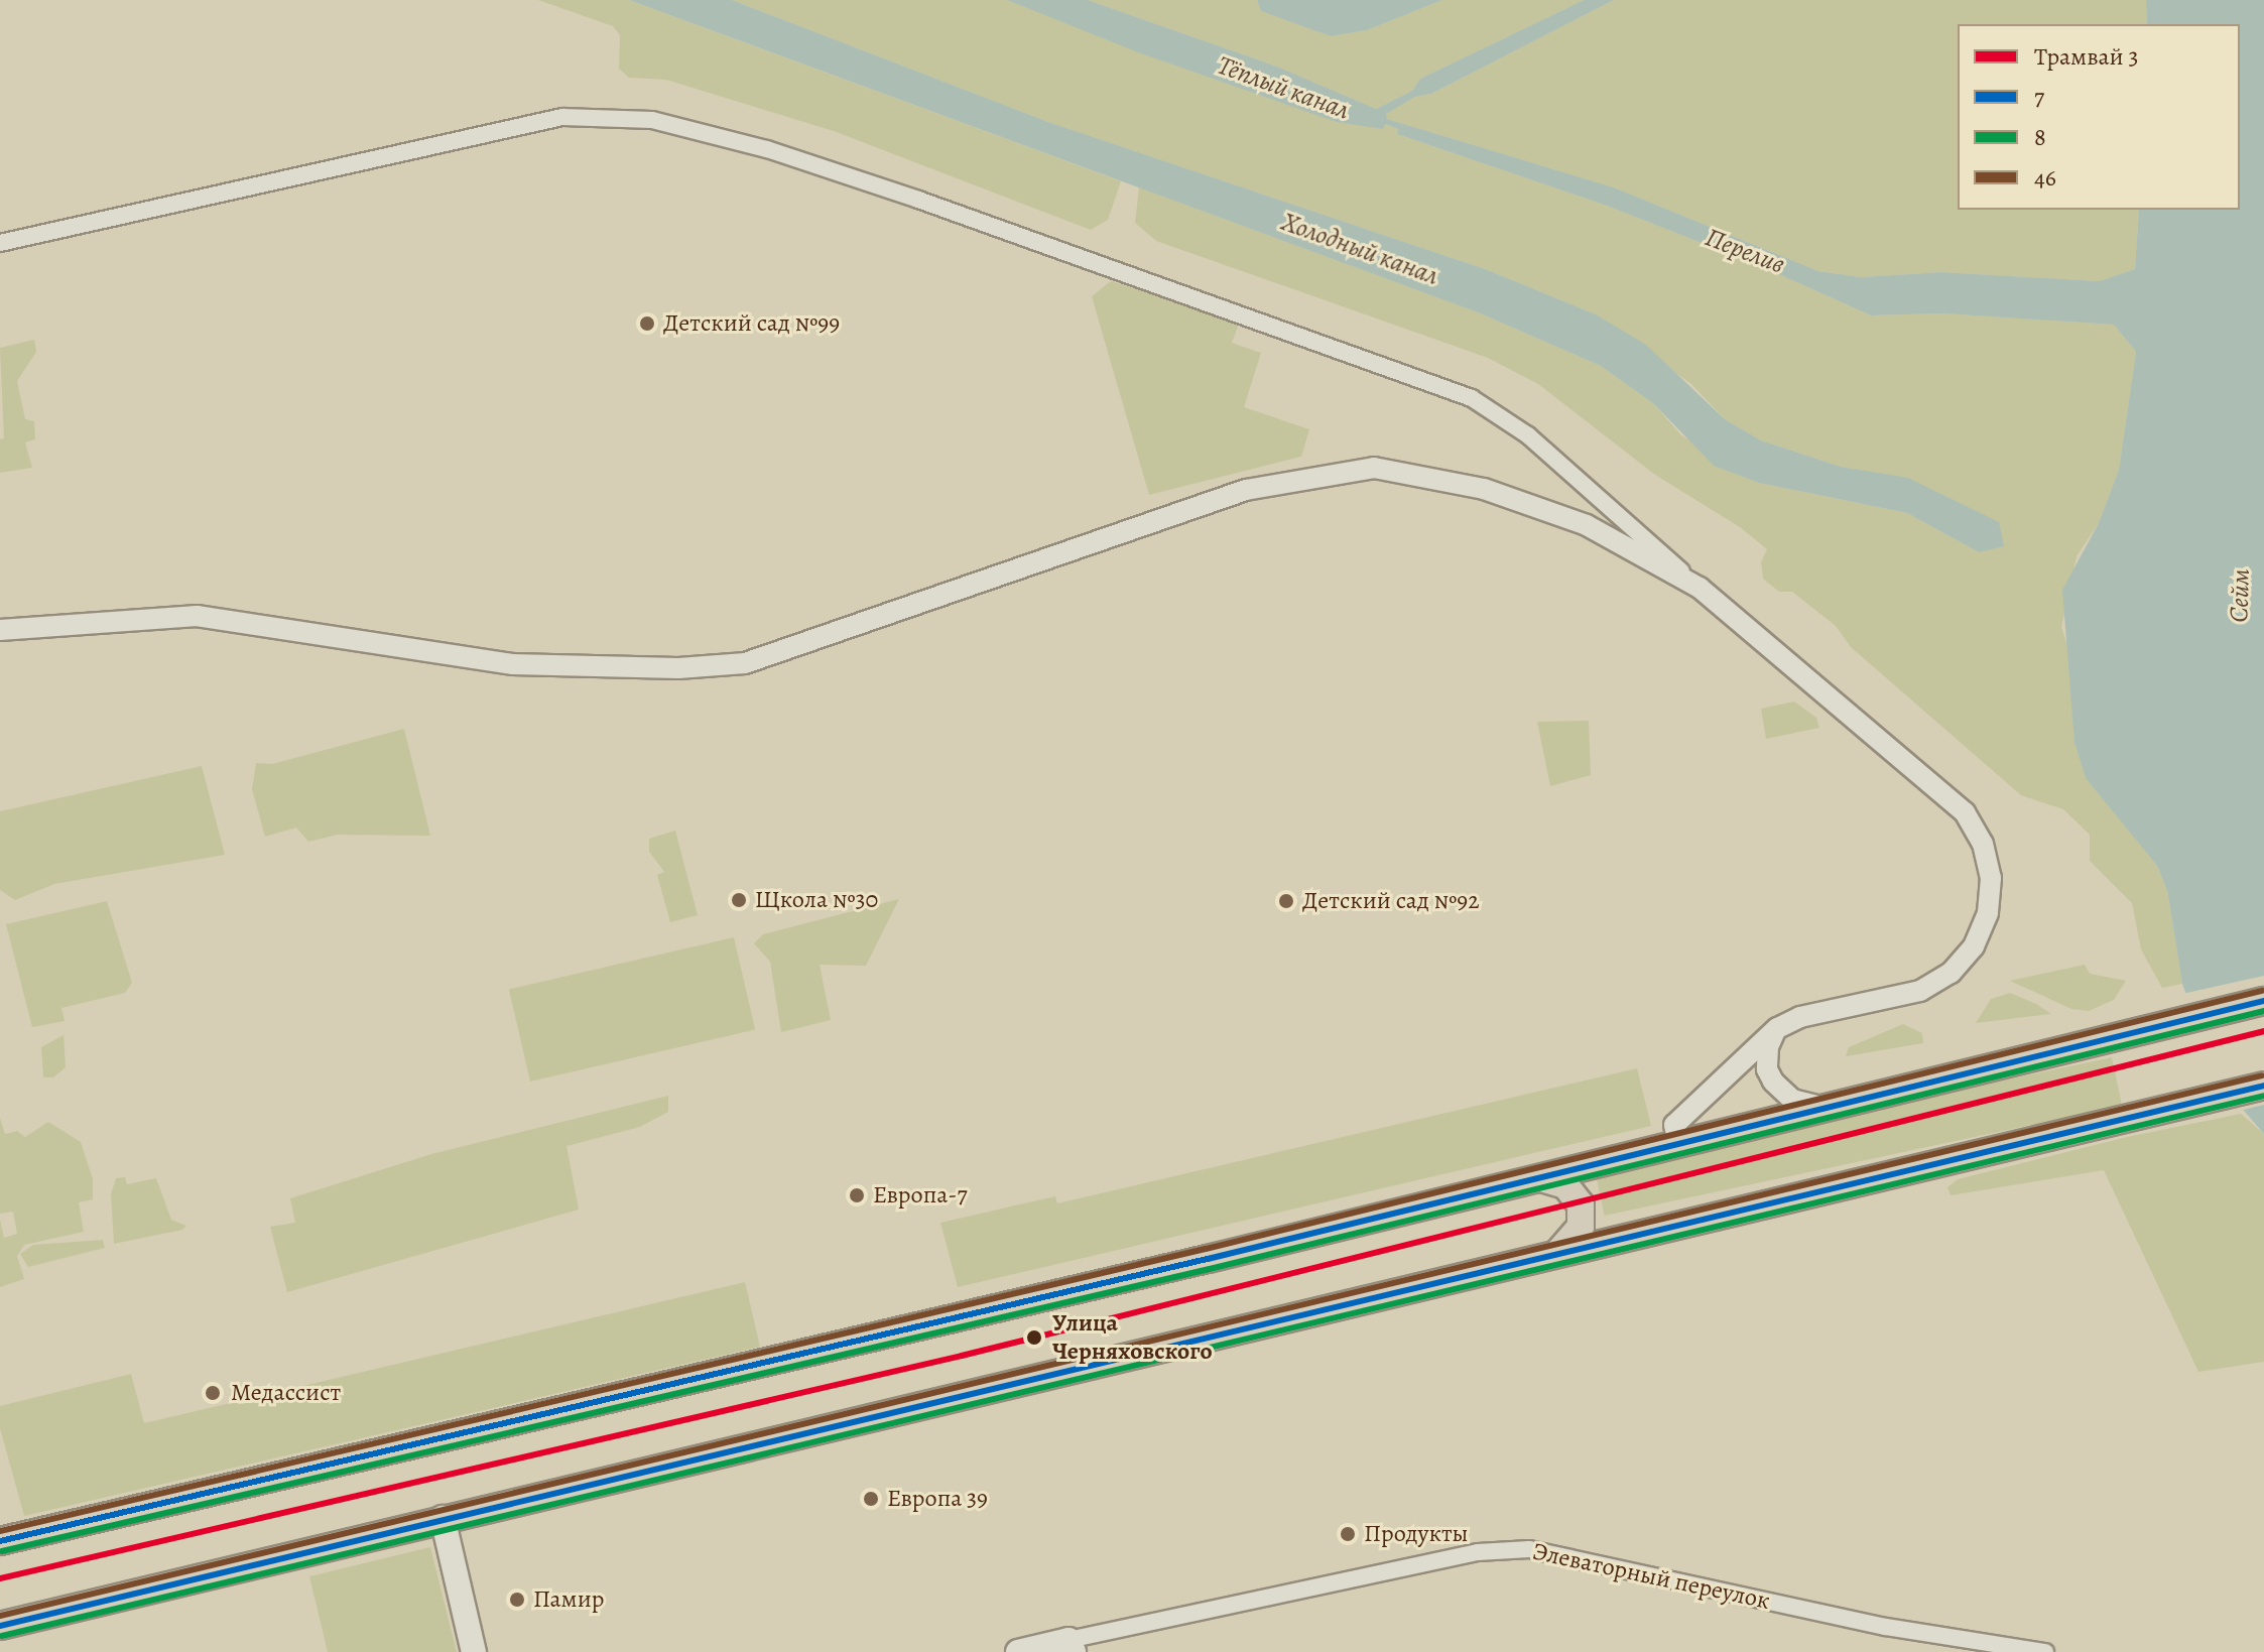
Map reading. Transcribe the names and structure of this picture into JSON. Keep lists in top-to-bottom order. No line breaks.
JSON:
{"streets":{"street":["Элеваторный переулок"]},"water":["Тёплый канал","Холодный канал","Перелив","Сейм"],"places":["Детский сад №99","Щкола №30","Детский сад №92","Европа-7","Улица Черняховского","Медассист","Европа 39","Продукты","Памир"],"lines":["transit line 46","transit line 7","transit line 8","tram line 3"],"legend":["Трамвай 3","7","8","46"]}
